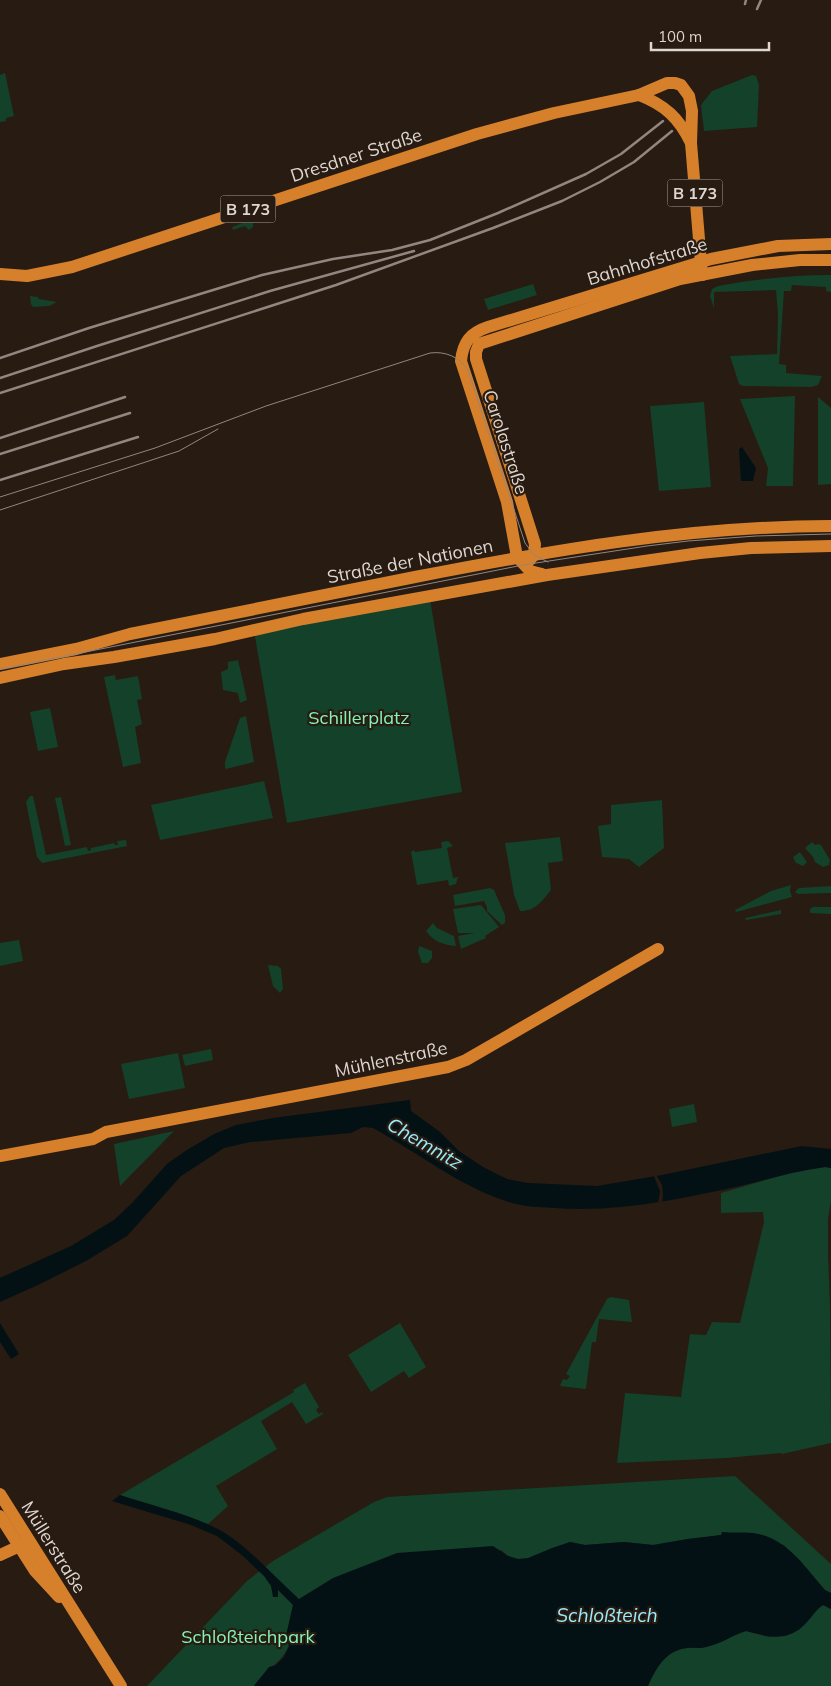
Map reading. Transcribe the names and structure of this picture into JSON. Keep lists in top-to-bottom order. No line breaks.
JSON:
{"streets":{"main road":["Dresdner Straße","B 173","Bahnhofstraße","Carolastraße","Straße der Nationen","Mühlenstraße","Müllerstraße"]},"crossings":[["Dresdner Straße","B 173"],["B 173","Bahnhofstraße"],["Bahnhofstraße","Carolastraße"],["Carolastraße","Straße der Nationen"]],"water":["Chemnitz","Schloßteich"],"parks":["Schillerplatz","Schloßteichpark"],"scale_bar":"100 m"}
